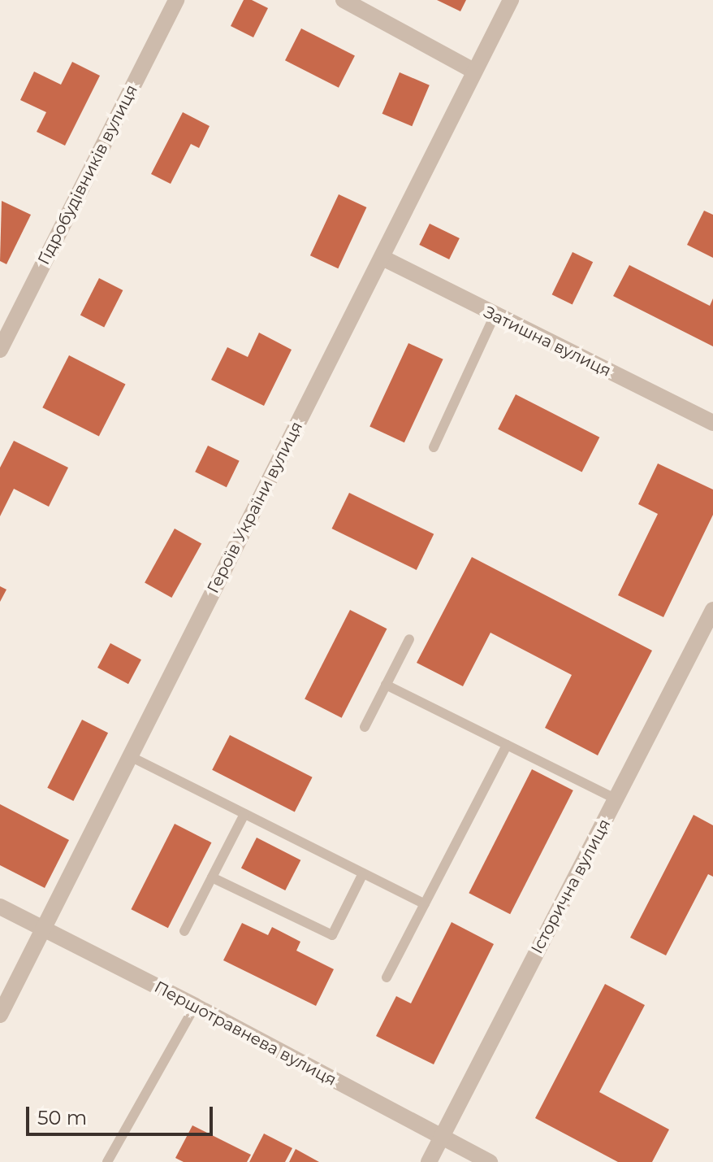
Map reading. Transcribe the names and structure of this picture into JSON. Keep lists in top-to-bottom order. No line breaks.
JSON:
{"streets":{"street":["Гідробудівників вулиця","Затишна вулиця","Героїв України вулиця","Історична вулиця","Першотравнева вулиця"]},"crossings":[["Затишна вулиця","Героїв України вулиця"],["Героїв України вулиця","Першотравнева вулиця"],["Історична вулиця","Першотравнева вулиця"]],"scale_bar":"50 m"}
